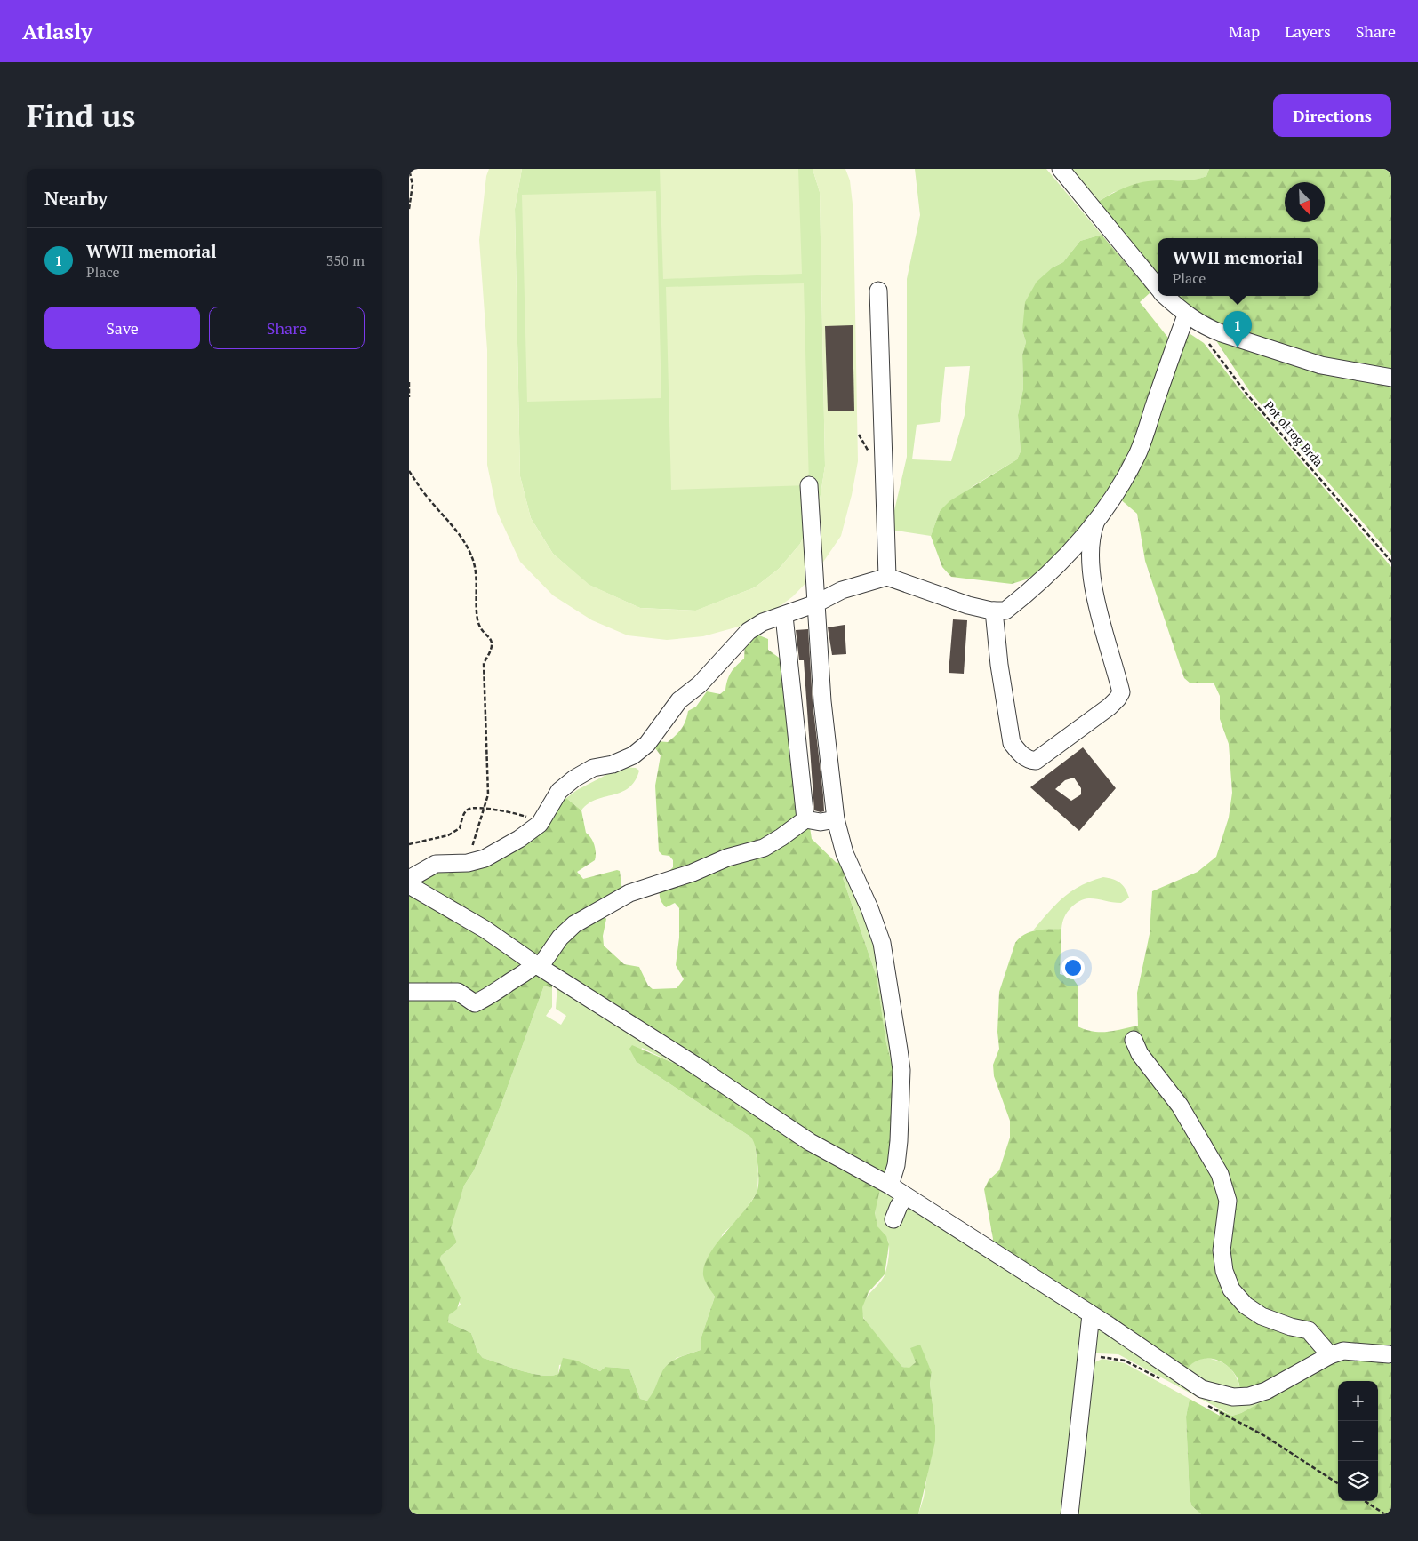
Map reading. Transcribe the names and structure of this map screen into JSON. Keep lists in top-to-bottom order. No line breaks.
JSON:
{"streets":{"path":["Pot okrog Brda"]},"north":"bottom right","page":{"header":"Atlasly","nav":["Map","Layers","Share"],"buttons":["Directions",["Save","Share"]],"title":"Find us","heading":"Nearby","list":[{"mark":"1","name":"WWII memorial","note":"Place","value":"350 m"}],"popup":["WWII memorial","Place"],"pins":"1","map_buttons":["+","−"]}}
